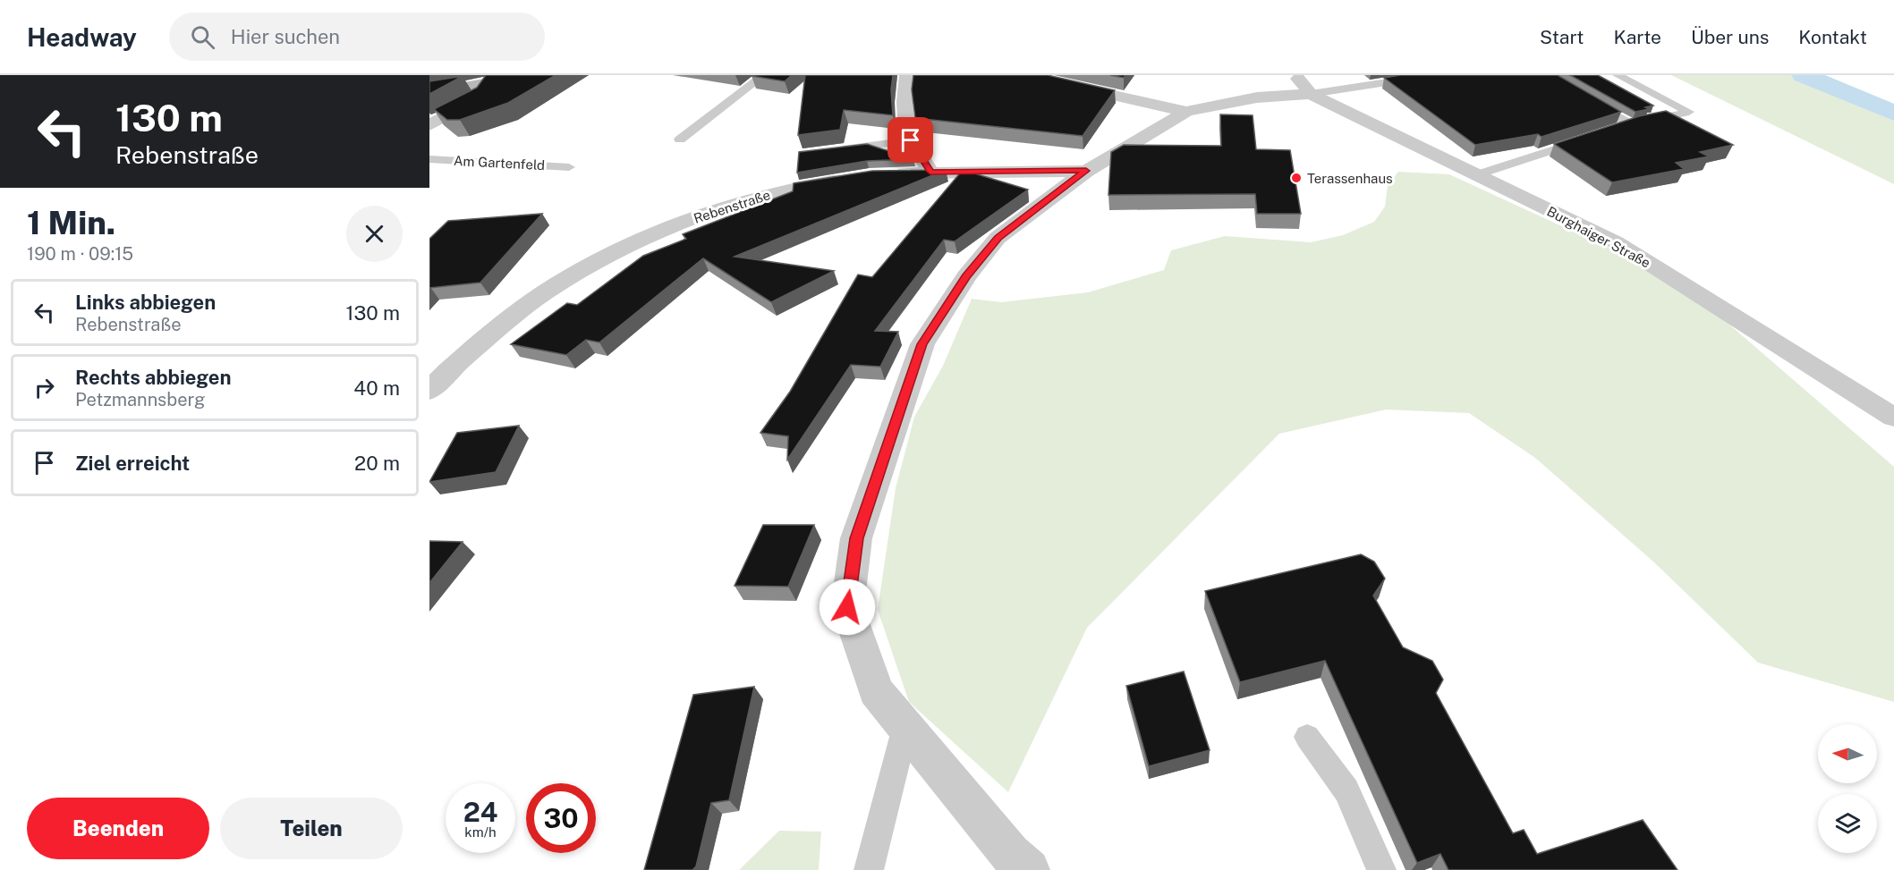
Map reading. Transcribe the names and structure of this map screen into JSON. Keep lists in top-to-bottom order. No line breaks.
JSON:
{"streets":{"street":["Rebenstraße","Burghaiger Straße"],"lane":["Am Gartenfeld"]},"places":["Terassenhaus"],"north":"left","page":{"header":"Headway","search":"Hier suchen","nav":["Start","Karte","Über uns","Kontakt"],"turn":["130 m","Rebenstraße"],"heading":["1 Min.","190 m · 09:15"],"list":[{"name":"Links abbiegen","note":"Rebenstraße","value":"130 m"},{"name":"Rechts abbiegen","note":"Petzmannsberg","value":"40 m"},{"name":"Ziel erreicht","value":"20 m"}],"speed":"24 km/h","limit":"30","buttons":["Beenden","Teilen"]}}
